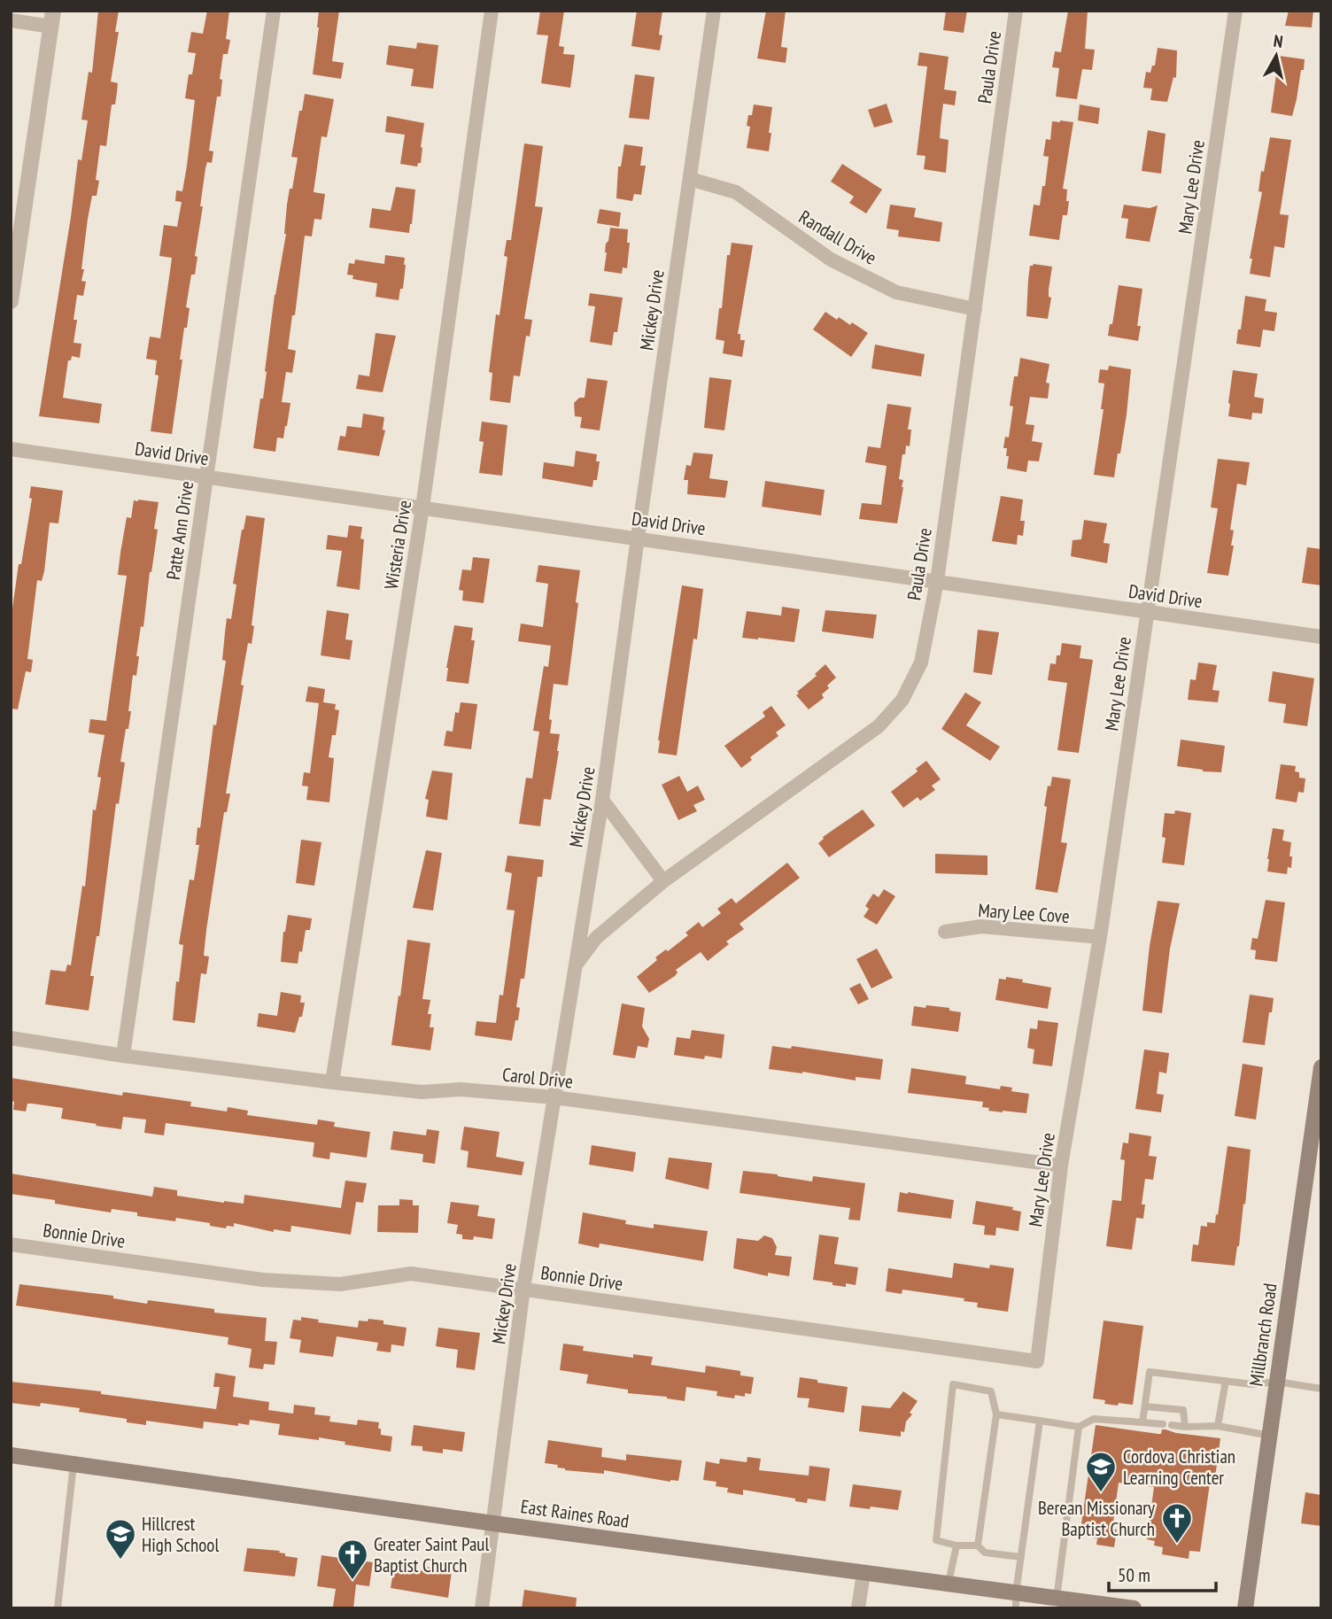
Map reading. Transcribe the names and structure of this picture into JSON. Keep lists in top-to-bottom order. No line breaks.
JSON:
{"streets":{"main road":["Millbranch Road","East Raines Road"],"street":["Paula Drive","Mary Lee Drive","Randall Drive","Mickey Drive","David Drive","Patte Ann Drive","Wisteria Drive","Mary Lee Cove","Carol Drive","Bonnie Drive"]},"crossings":[["Paula Drive","Randall Drive"],["Paula Drive","Mickey Drive"],["Paula Drive","David Drive"],["Mary Lee Drive","David Drive"],["Mary Lee Drive","Mary Lee Cove"],["Mary Lee Drive","Carol Drive"],["Mary Lee Drive","Bonnie Drive"],["Randall Drive","Mickey Drive"],["Mickey Drive","David Drive"],["Mickey Drive","Carol Drive"],["Mickey Drive","Bonnie Drive"],["Mickey Drive","East Raines Road"],["David Drive","Patte Ann Drive"],["David Drive","Wisteria Drive"],["Patte Ann Drive","Carol Drive"],["Wisteria Drive","Carol Drive"]],"places":{"school or university":["Cordova Christian Learning Center","Hillcrest High School"],"church":["Berean Missionary Baptist Church","Greater Saint Paul Baptist Church"]},"scale_bar":"50 m","north":"top"}
